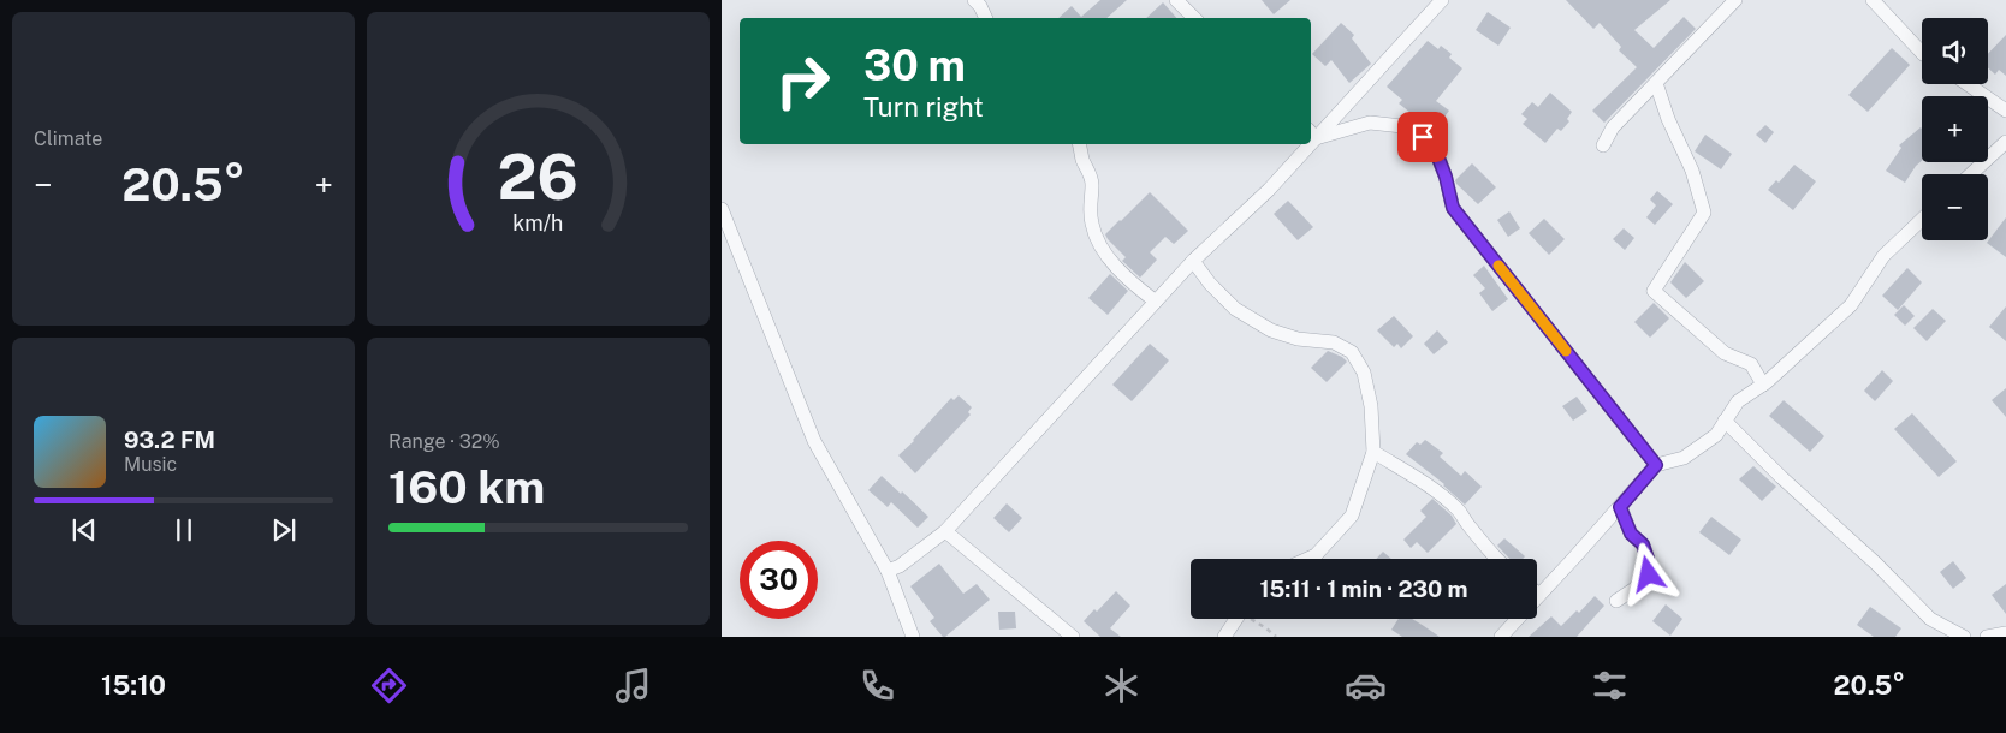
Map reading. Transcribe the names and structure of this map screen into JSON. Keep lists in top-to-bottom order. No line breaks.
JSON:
{"page":{"tile":["Climate",["Range · 32%","160 km"]],"map_buttons":["+","−"],"turn":["30 m","Turn right"],"heat":["−","20.5°","+"],"song":["93.2 FM","Music"],"limit":"30","trip":"15:11 · 1 min · 230 m","tabs":["15:10","20.5°"],"gauge":["26","km/h"]}}
